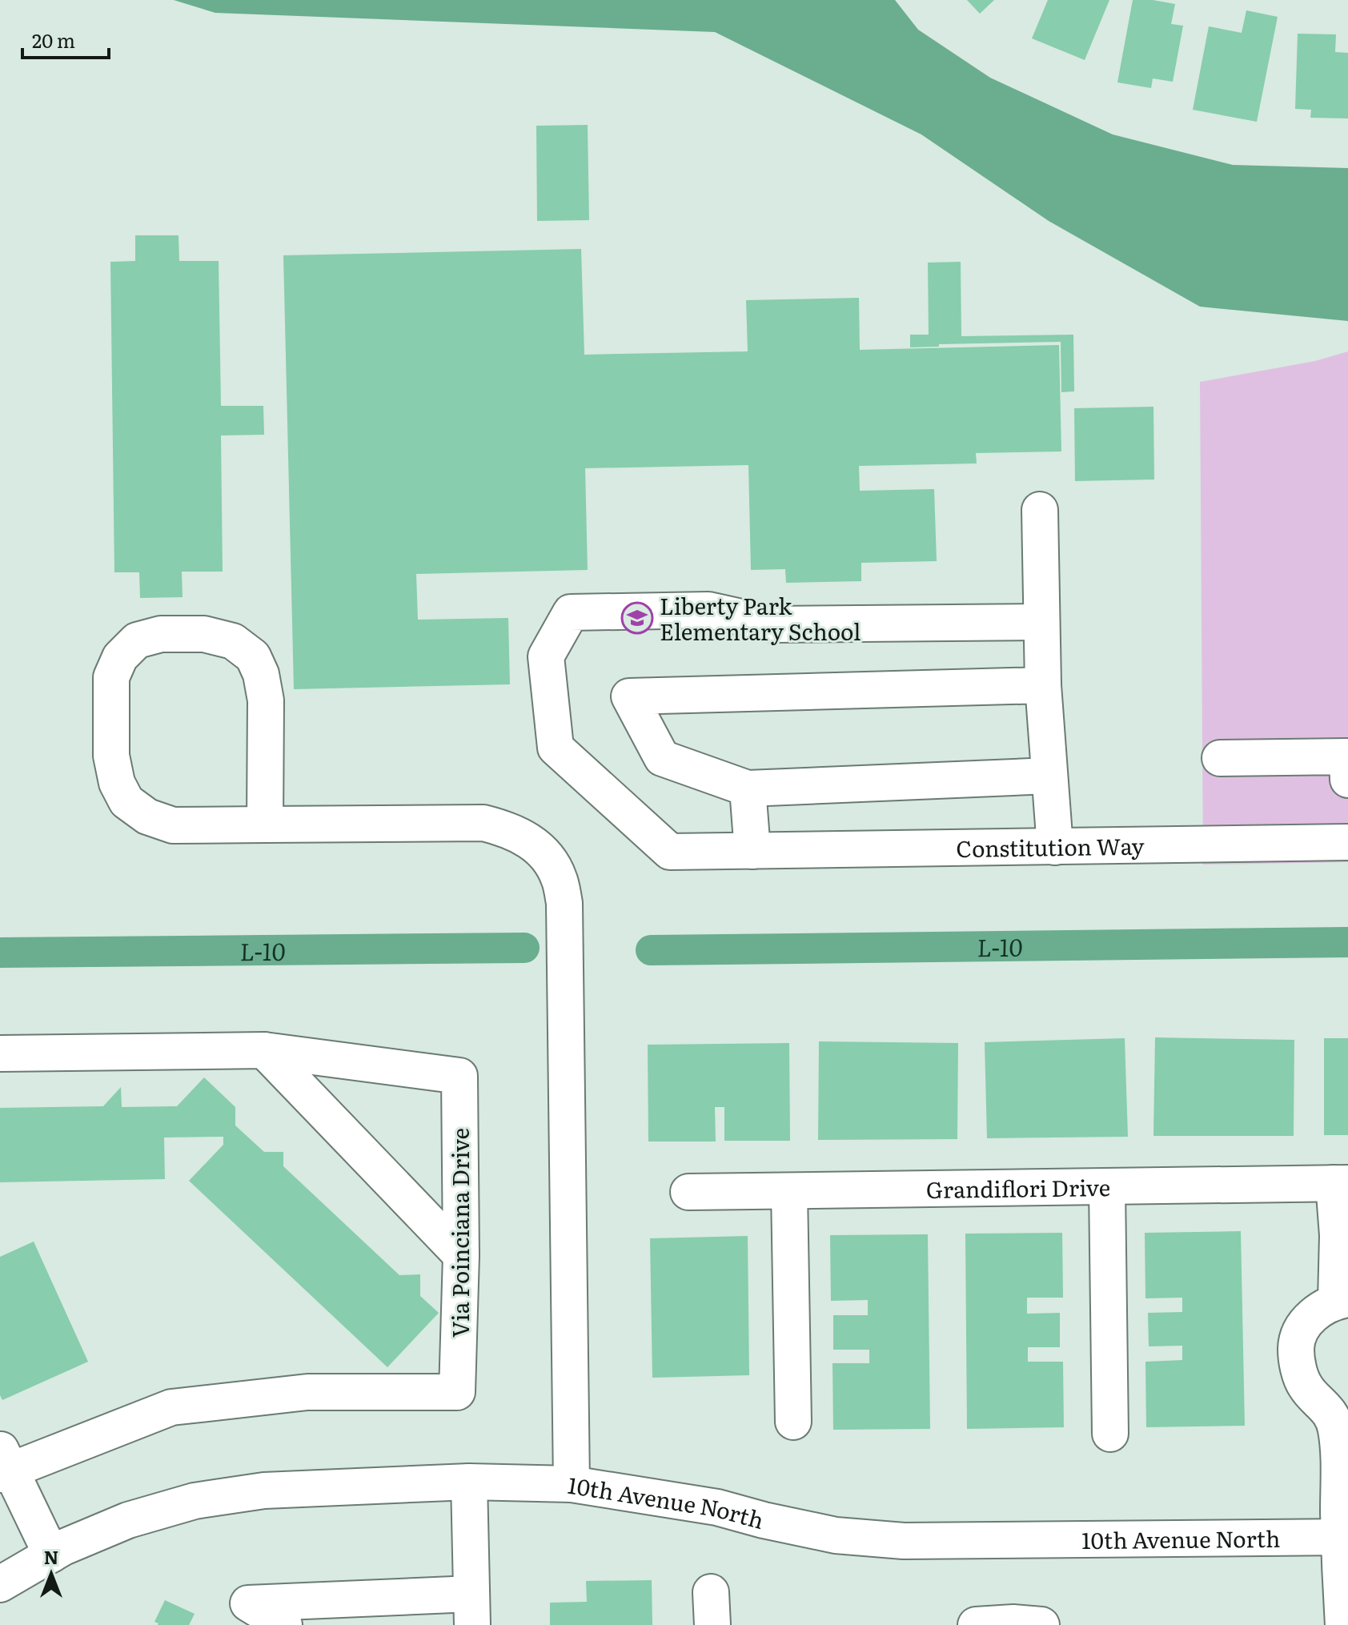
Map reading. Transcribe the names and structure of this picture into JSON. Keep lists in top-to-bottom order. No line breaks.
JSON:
{"streets":{"street":["Constitution Way","Grandiflori Drive","Via Poinciana Drive","10th Avenue North"]},"crossings":[["Via Poinciana Drive","10th Avenue North"]],"water":["L-10"],"places":{"school or university":["Liberty Park Elementary School"]},"scale_bar":"20 m","north":"top"}
